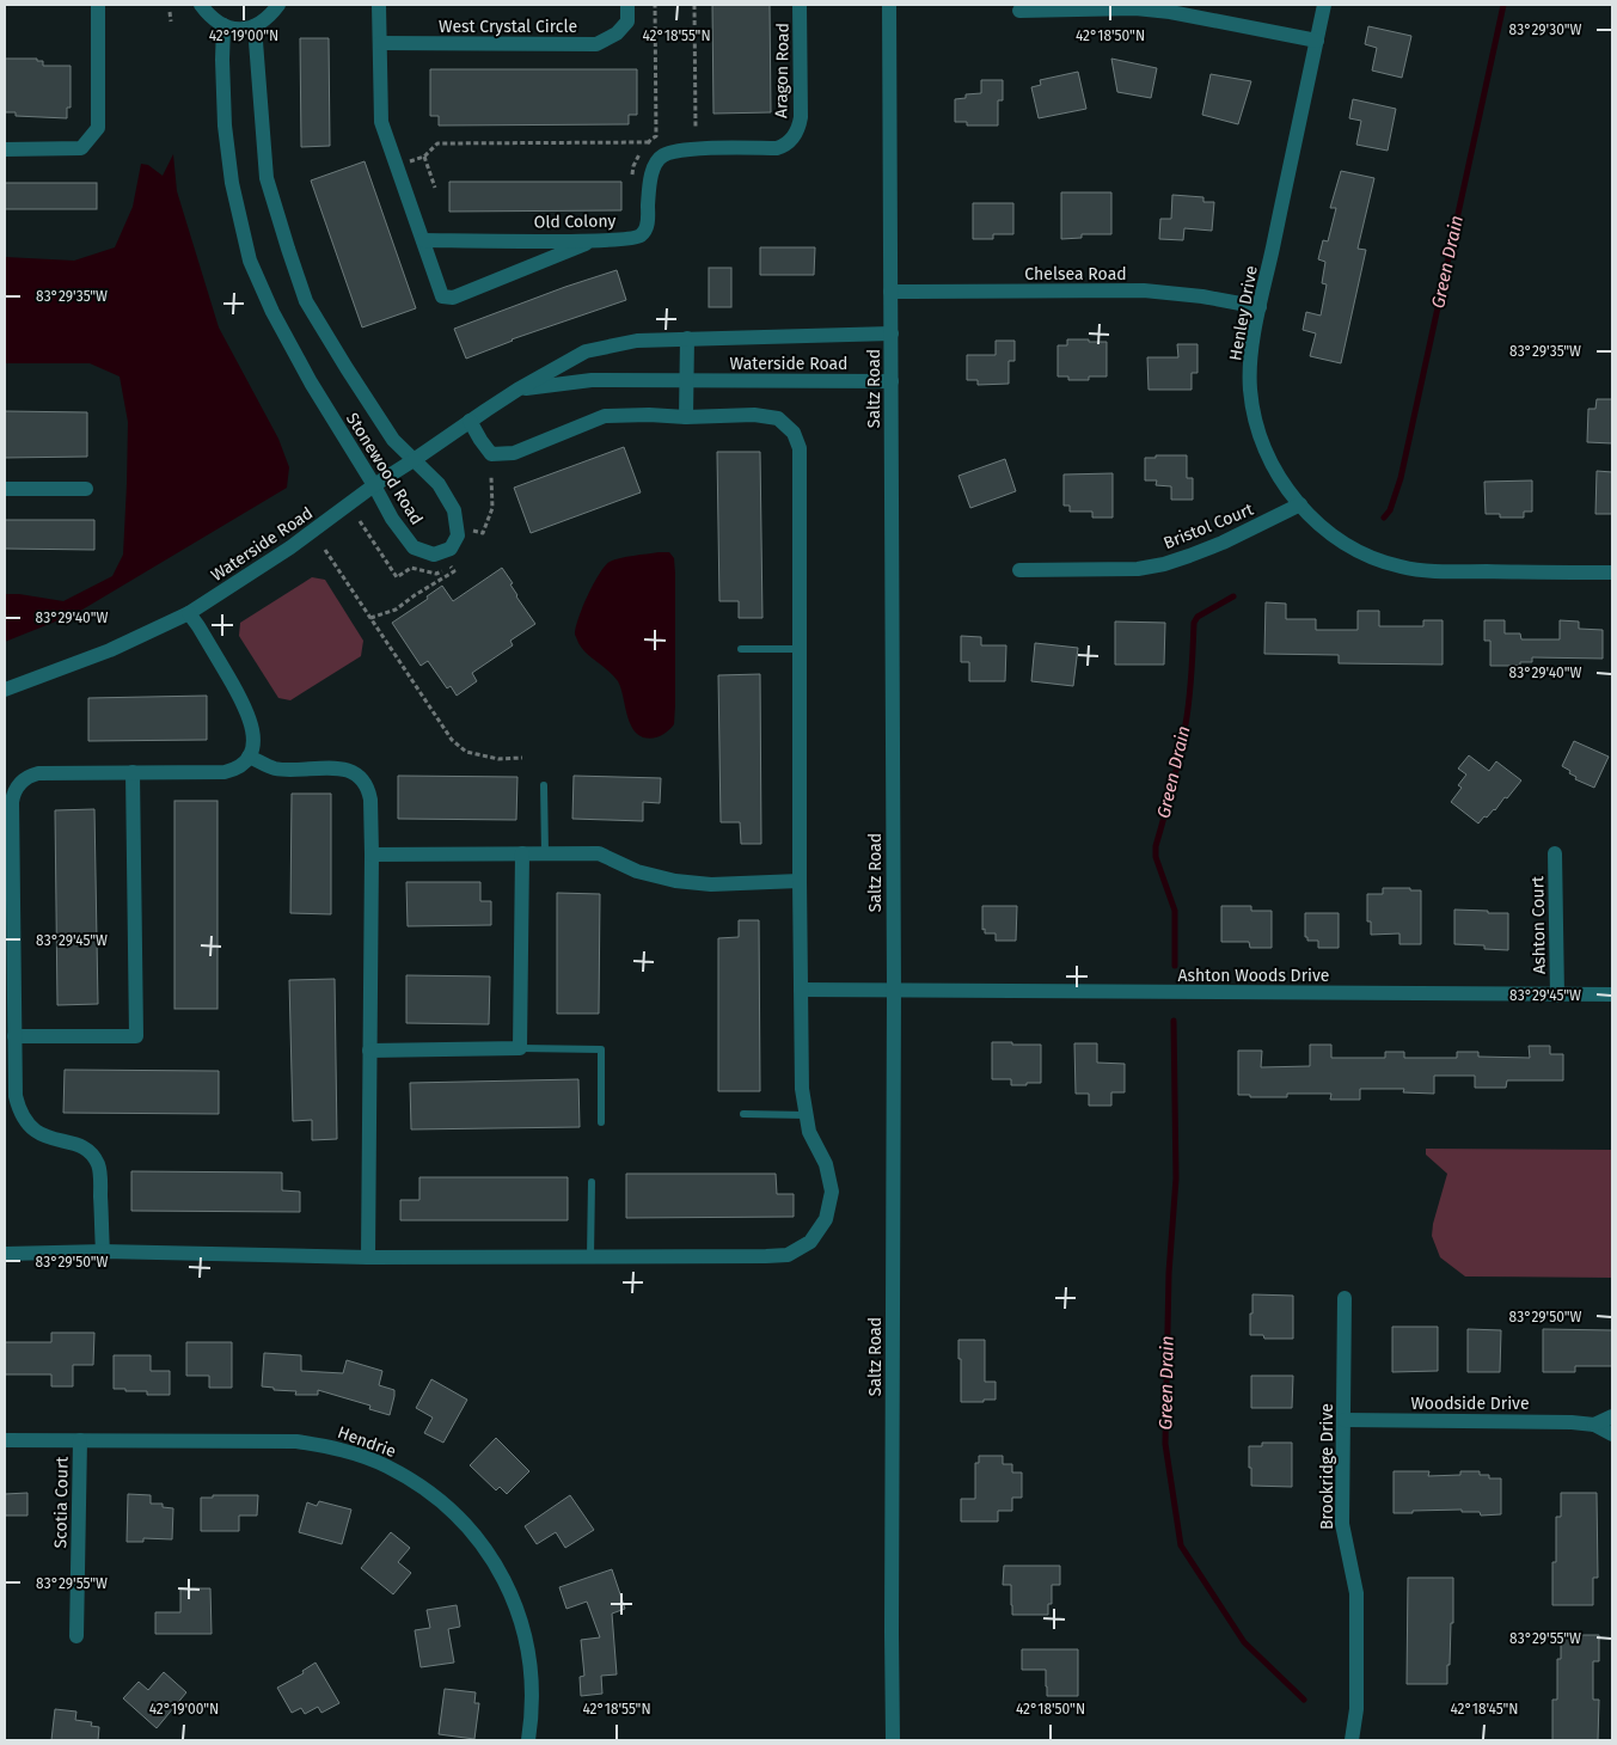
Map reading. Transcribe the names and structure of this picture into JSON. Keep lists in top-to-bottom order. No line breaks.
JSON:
{"streets":{"street":["West Crystal Circle","Aragon Road","Old Colony","Chelsea Road","Henley Drive","Waterside Road","Saltz Road","Stonewood Road","Bristol Court","Ashton Court","Ashton Woods Drive","Woodside Drive","Hendrie","Brookridge Drive","Scotia Court"]},"crossings":[["Aragon Road","Old Colony"],["Chelsea Road","Henley Drive"],["Chelsea Road","Saltz Road"],["Henley Drive","Bristol Court"],["Waterside Road","Saltz Road"],["Waterside Road","Stonewood Road"],["Saltz Road","Ashton Woods Drive"],["Ashton Court","Ashton Woods Drive"],["Woodside Drive","Brookridge Drive"],["Hendrie","Scotia Court"]],"water":["Green Drain"],"coordinates":["83°29'30\"W","42°19'00\"N","42°18'55\"N","42°18'50\"N","83°29'35\"W","83°29'40\"W","83°29'45\"W","83°29'50\"W","83°29'55\"W","42°18'45\"N"]}
